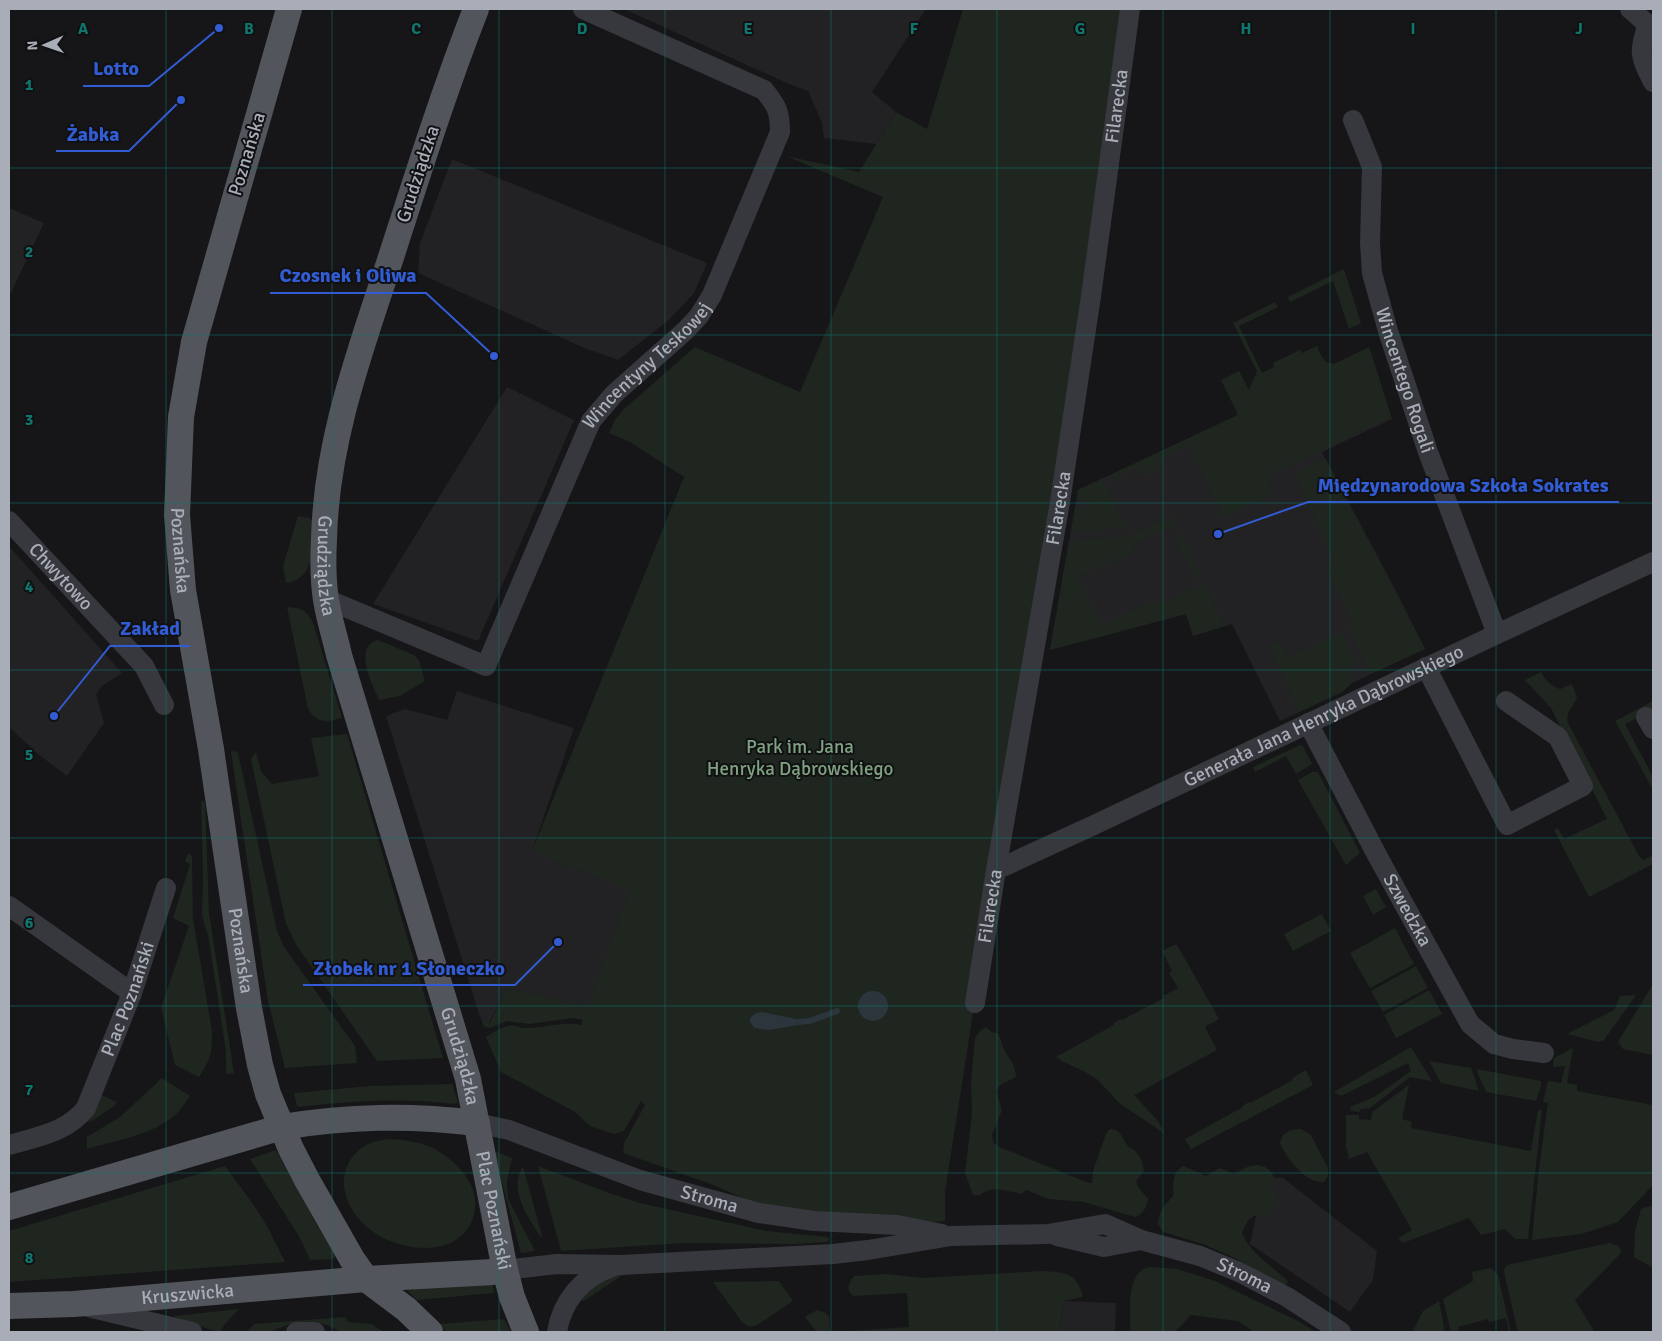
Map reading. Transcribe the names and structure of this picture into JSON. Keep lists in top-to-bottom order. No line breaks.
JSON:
{"streets":{"main road":["Poznańska","Grudziądzka","Plac Poznański","Kruszwicka"],"street":["Filarecka","Wincentyny Teskowej","Wincentego Rogali","Chwytowo","Generała Jana Henryka Dąbrowskiego","Szwedzka","Stroma"]},"crossings":[["Filarecka","Generała Jana Henryka Dąbrowskiego"],["Poznańska","Plac Poznański"],["Grudziądzka","Wincentyny Teskowej"],["Grudziądzka","Plac Poznański"],["Grudziądzka","Stroma"],["Wincentego Rogali","Generała Jana Henryka Dąbrowskiego"],["Generała Jana Henryka Dąbrowskiego","Szwedzka"],["Plac Poznański","Stroma"],["Plac Poznański","Kruszwicka"]],"parks":["Park im. Jana Henryka Dąbrowskiego"],"places":["Lotto","Żabka","Czosnek i Oliwa","Międzynarodowa Szkoła Sokrates","Zakład","Złobek nr 1 Słoneczko"],"north":"left","grid":{"columns":["A","B","C","D","E","F","G","H","I","J"],"rows":["1","2","3","4","5","6","7","8"]}}
